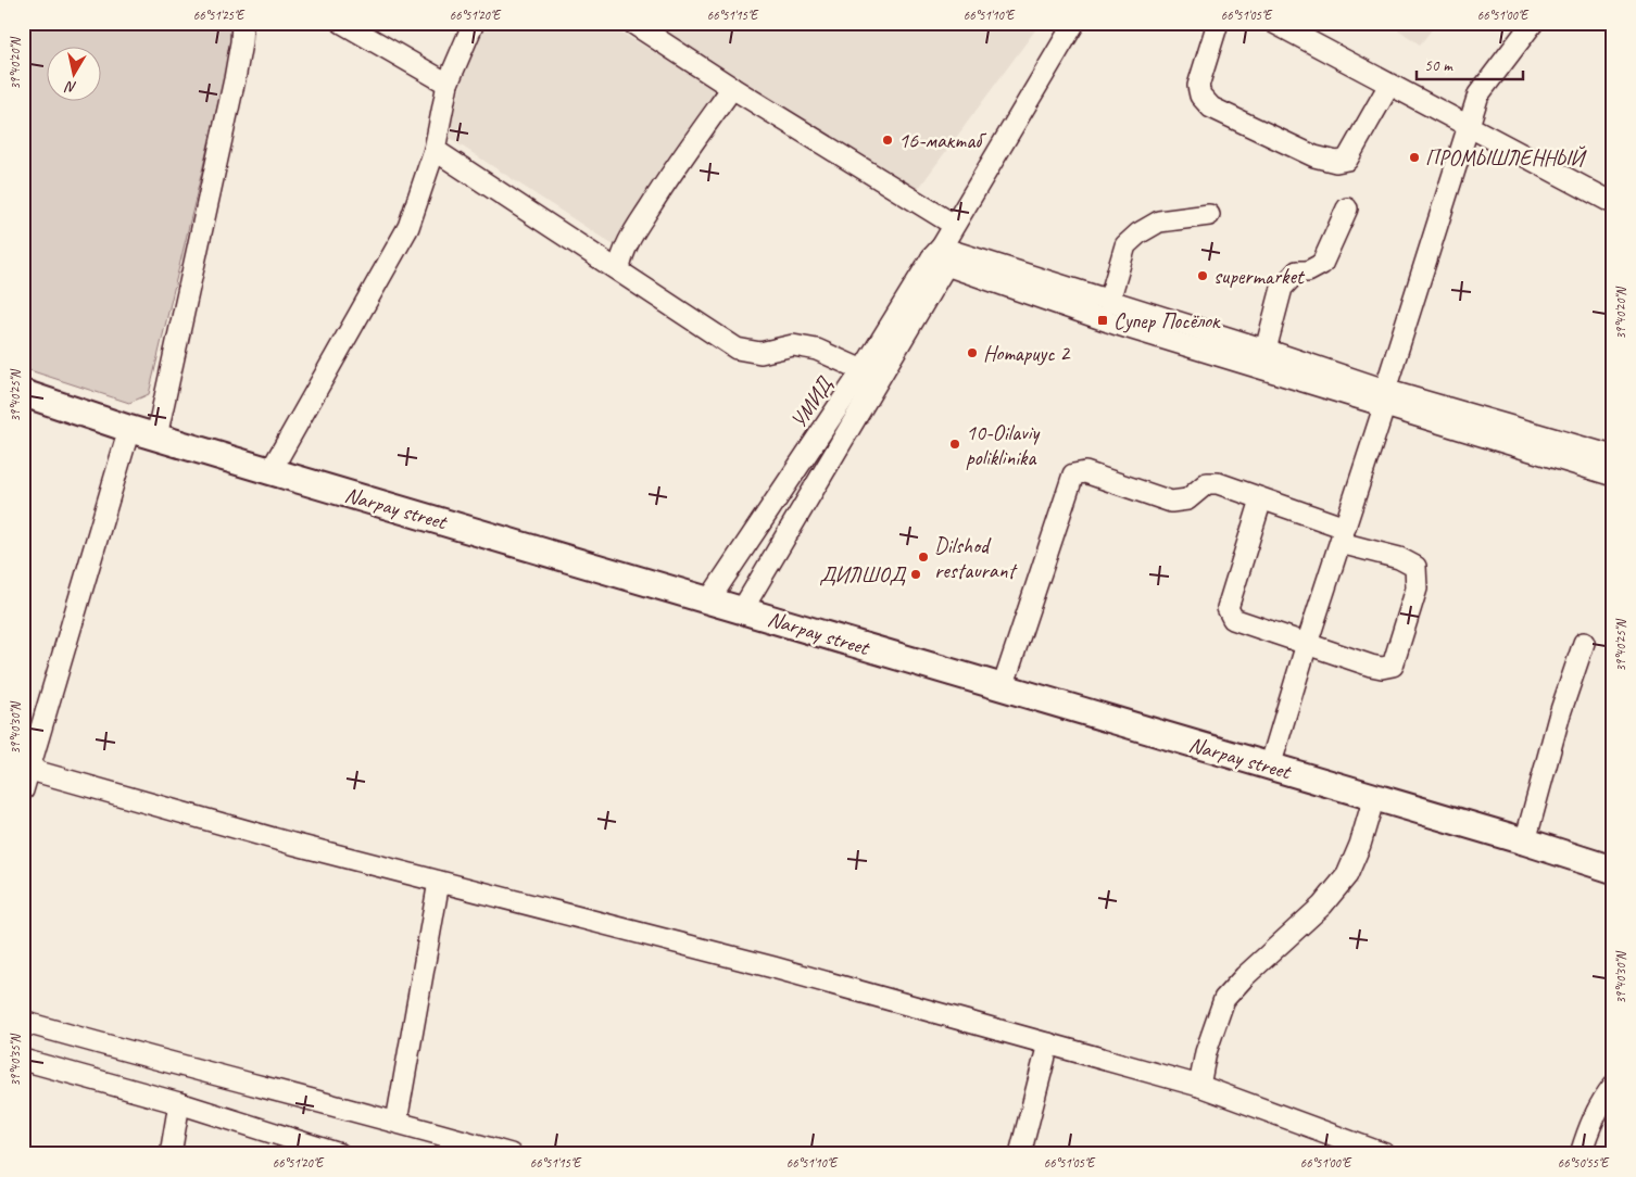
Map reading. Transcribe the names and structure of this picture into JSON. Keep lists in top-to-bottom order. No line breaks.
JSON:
{"streets":{"main road":["Narpay street"],"street":["УМИД"]},"crossings":[["УМИД","Narpay street"]],"places":{"other":["16-мактаб","ПРОМЫШЛЕННЫЙ","supermarket","Нотариус 2","10-Oilaviy poliklinika","Dilshod restaurant","ДИЛШОД"],"transit":["Супер Посёлок"]},"scale_bar":"50 m","north":"bottom","coordinates":["66°51'25\"E","66°51'20\"E","66°51'15\"E","66°51'10\"E","66°51'05\"E","66°51'00\"E","39°40'20\"N","39°40'25\"N","39°40'30\"N","39°40'35\"N","66°50'55\"E"]}
